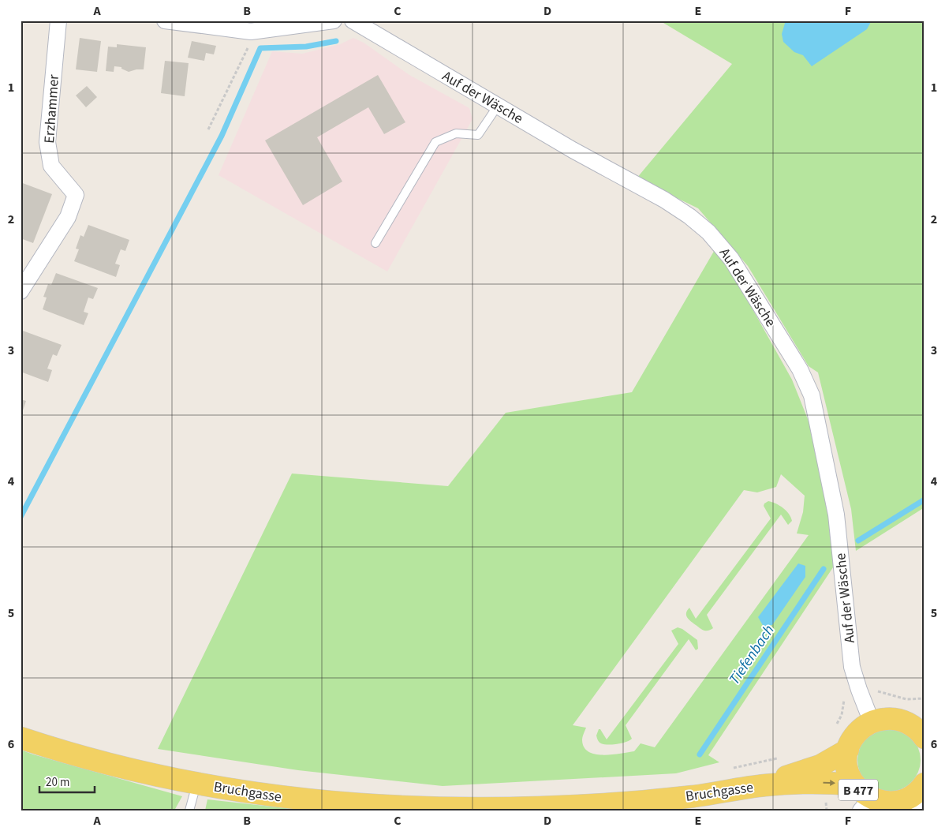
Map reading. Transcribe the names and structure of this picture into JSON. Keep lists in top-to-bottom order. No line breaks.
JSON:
{"streets":{"main road":["B 477","Bruchgasse"],"street":["Auf der Wäsche","Erzhammer"]},"crossings":[["Auf der Wäsche","B 477"],["B 477","Bruchgasse"]],"water":["Tiefenbach"],"scale_bar":"20 m","grid":{"columns":["A","B","C","D","E","F"],"rows":["1","2","3","4","5","6"]}}
